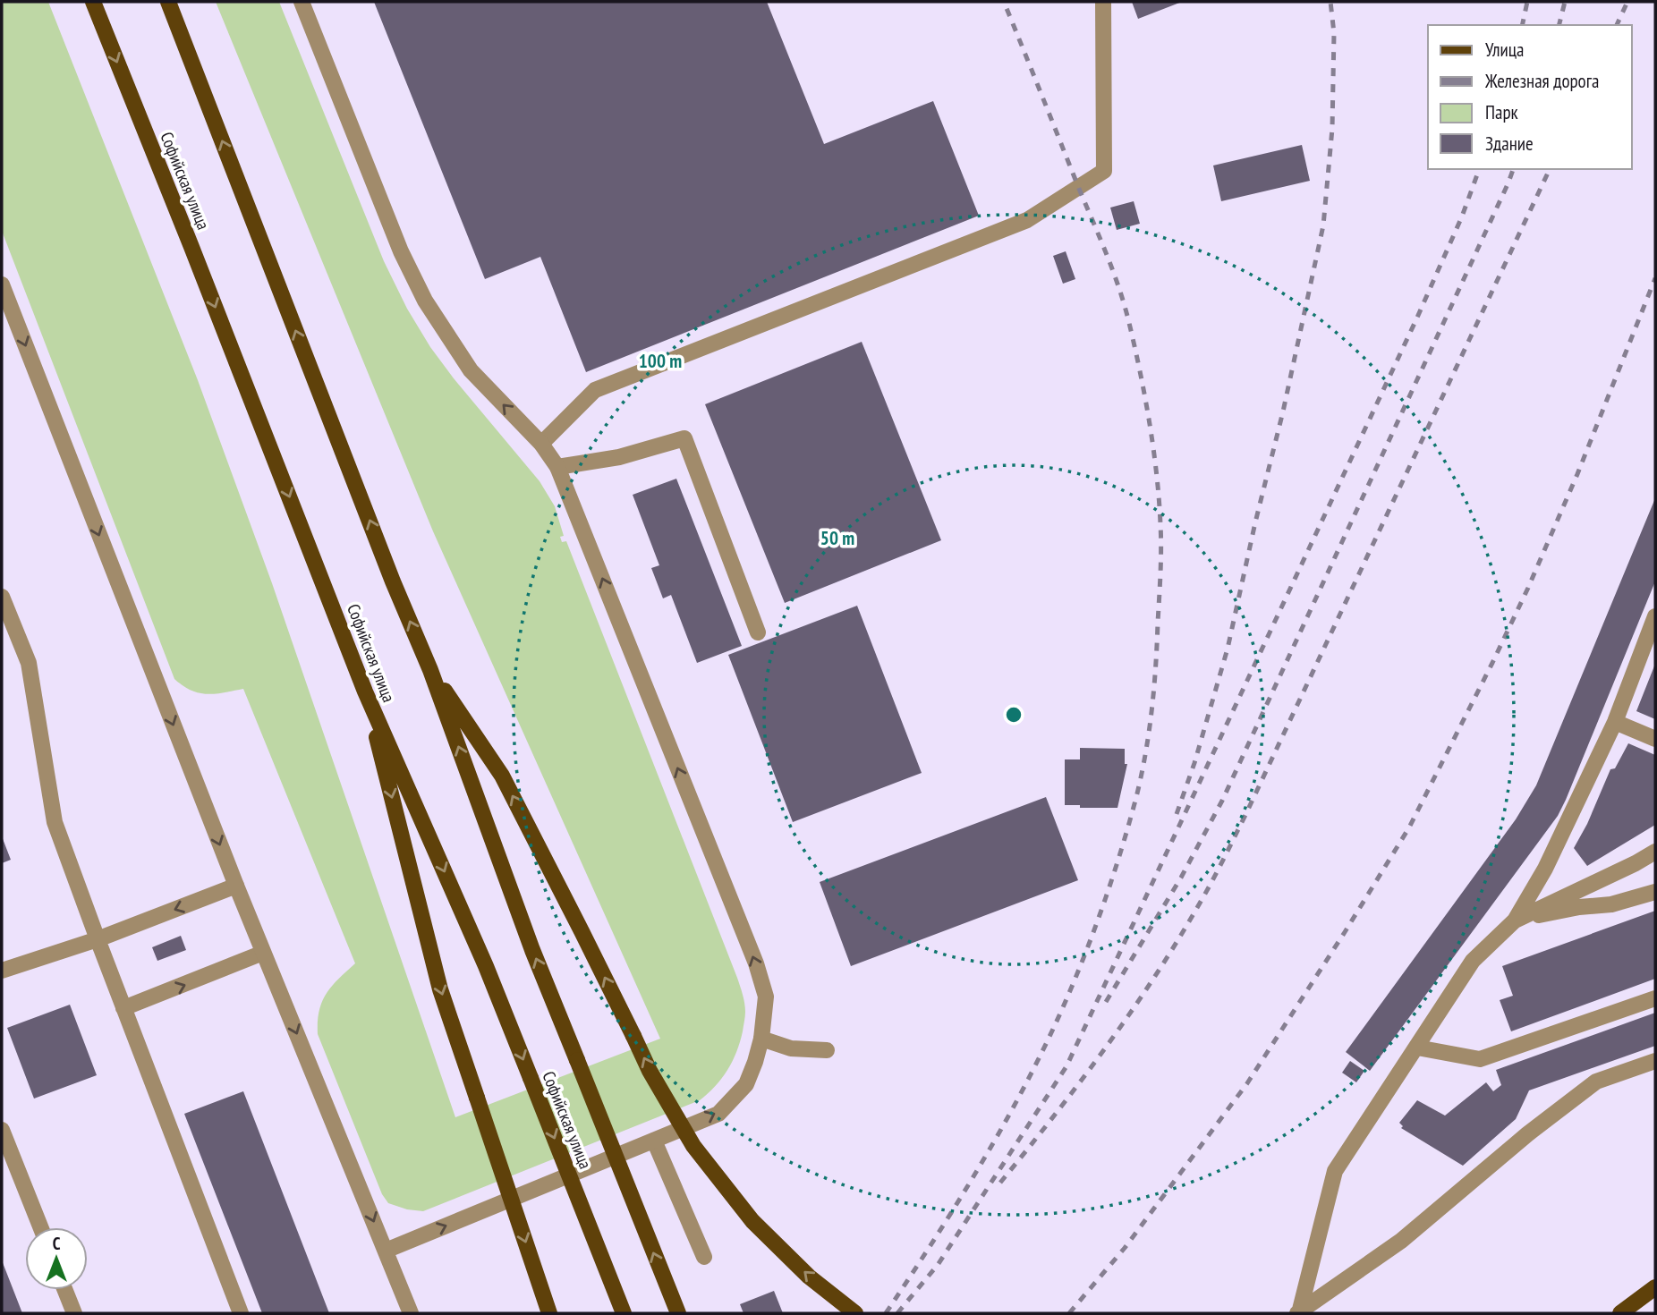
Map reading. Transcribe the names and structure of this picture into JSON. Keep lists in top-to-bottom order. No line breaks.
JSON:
{"streets":{"main road":["Софийская улица"]},"legend":["Улица","Железная дорога","Парк","Здание"],"north":"top","rings":["100 m","50 m"]}
